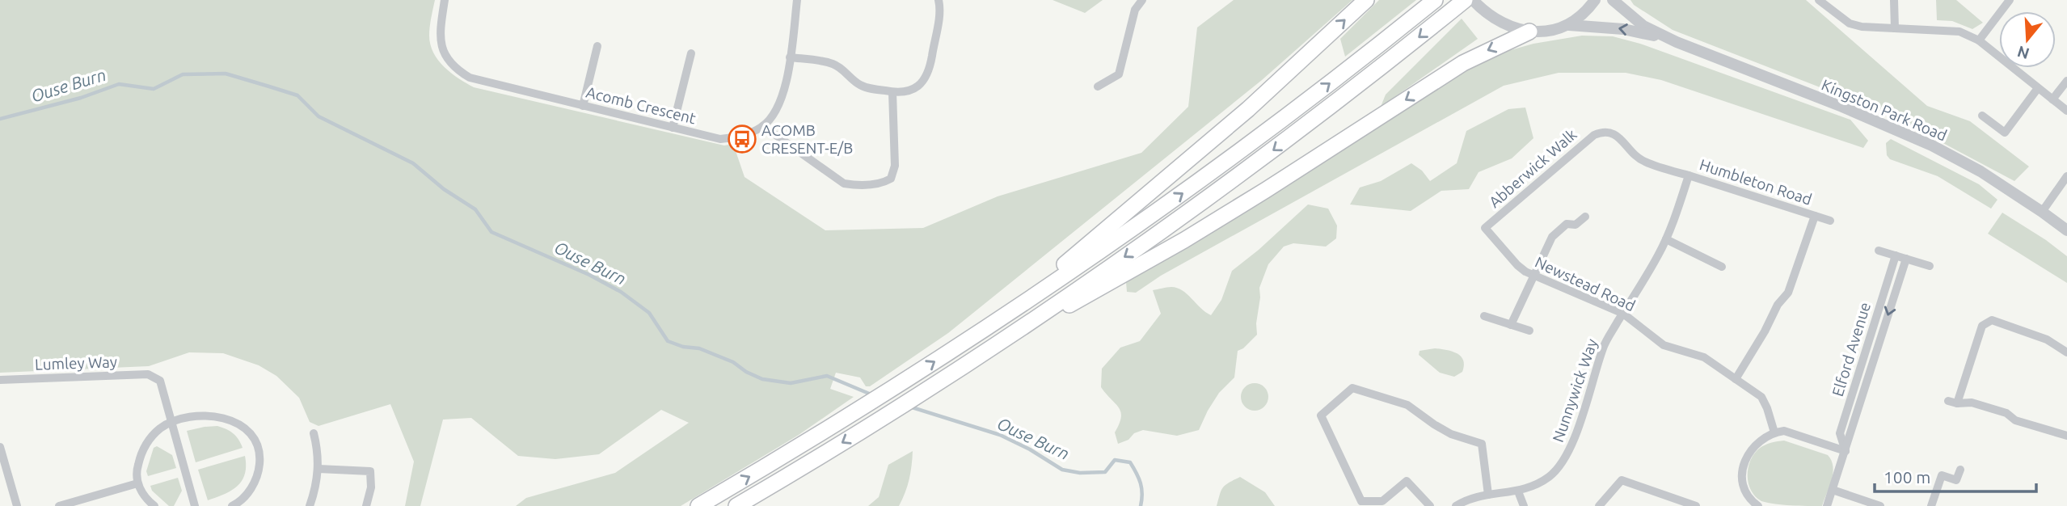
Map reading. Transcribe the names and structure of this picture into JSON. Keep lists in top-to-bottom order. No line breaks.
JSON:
{"streets":{"street":["Acomb Crescent","Kingston Park Road","Abberwick Walk","Humbleton Road","Newstead Road","Elford Avenue","Lumley Way","Nunnywick Way"]},"crossings":[["Abberwick Walk","Humbleton Road"],["Abberwick Walk","Newstead Road"],["Humbleton Road","Newstead Road"],["Humbleton Road","Nunnywick Way"],["Newstead Road","Nunnywick Way"]],"water":["Ouse Burn"],"places":{"bus stop":["ACOMB CRESENT-E/B"]},"scale_bar":"100 m","north":"bottom"}
